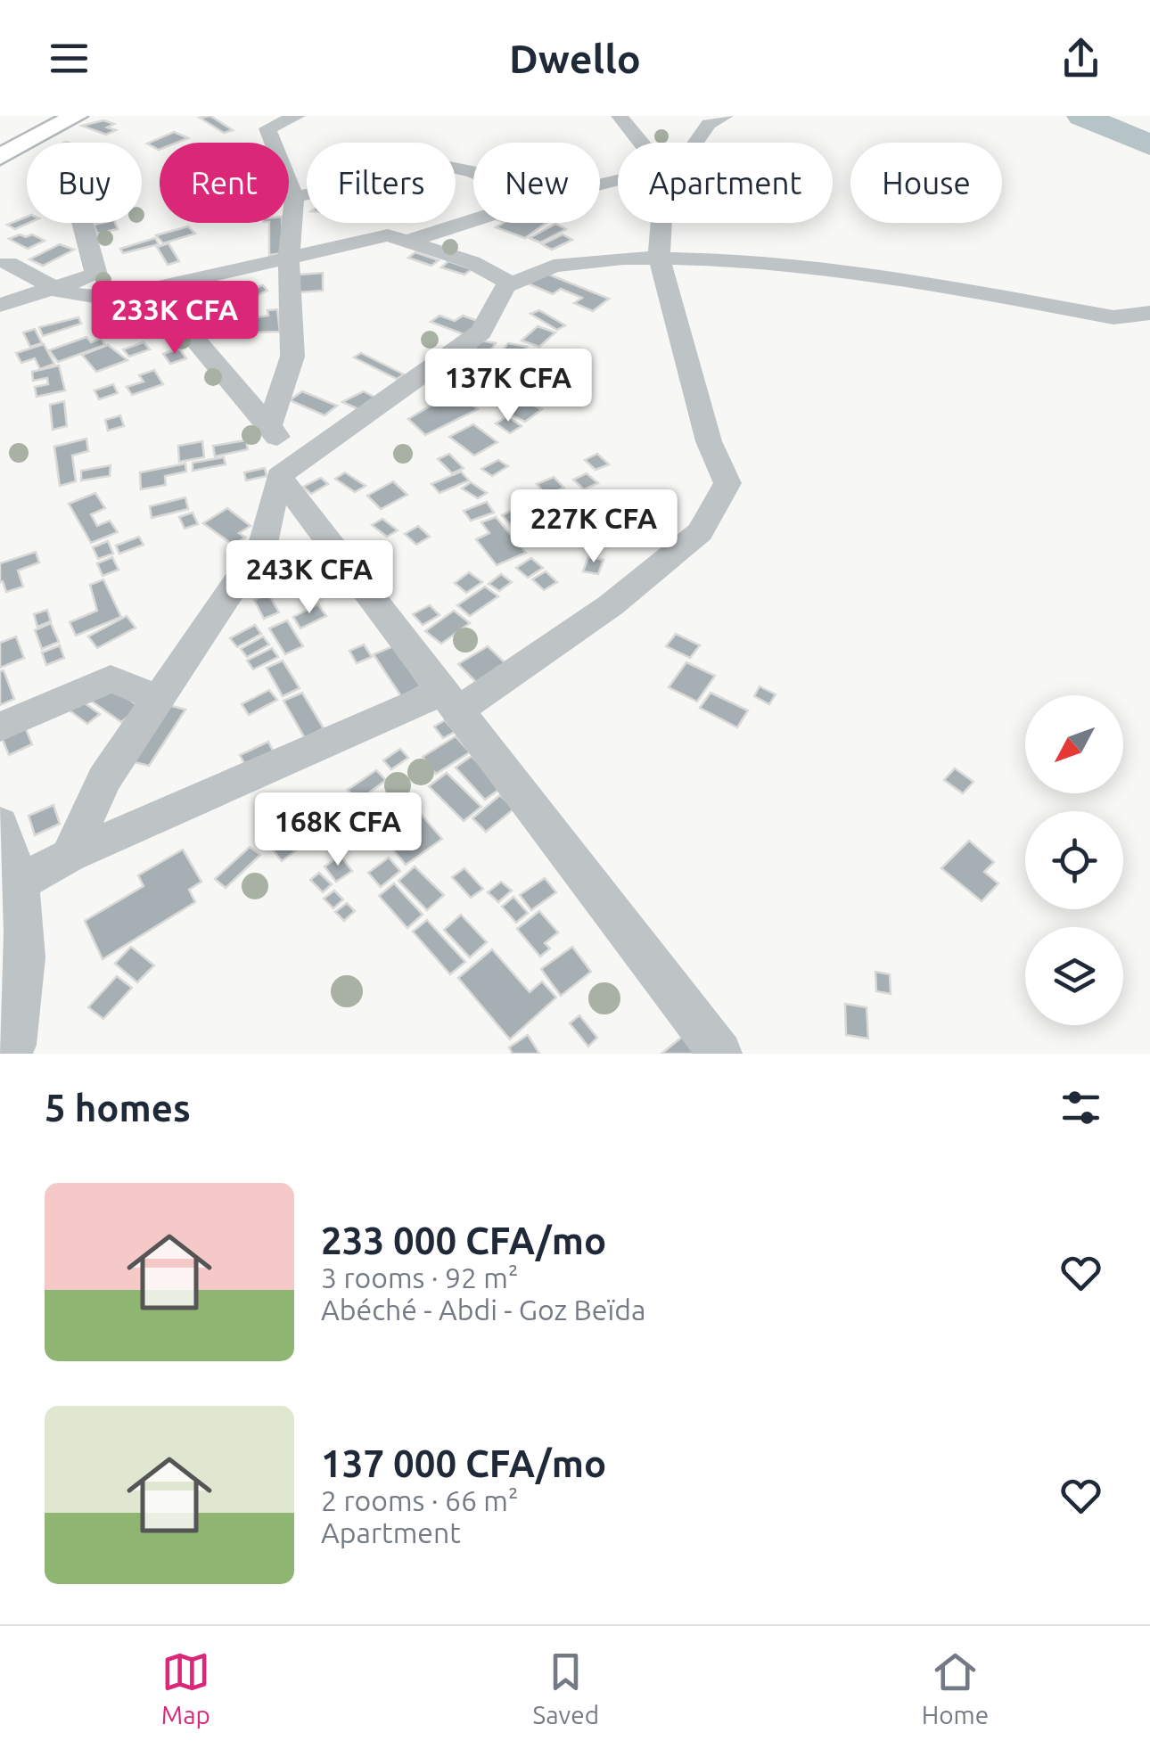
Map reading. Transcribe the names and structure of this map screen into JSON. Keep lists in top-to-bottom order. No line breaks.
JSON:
{"north":"bottom left","page":{"header":"Dwello","chip":["Buy","Rent","Filters","New","Apartment","House"],"price":["233K CFA","137K CFA","227K CFA","243K CFA","168K CFA"],"heading":"5 homes","list":[{"name":"233 000 CFA/mo","note":"3 rooms · 92 m² · Abéché - Abdi - Goz Beïda"},{"name":"137 000 CFA/mo","note":"2 rooms · 66 m² · Apartment"}],"tabs":["Map","Saved","Home"]}}
